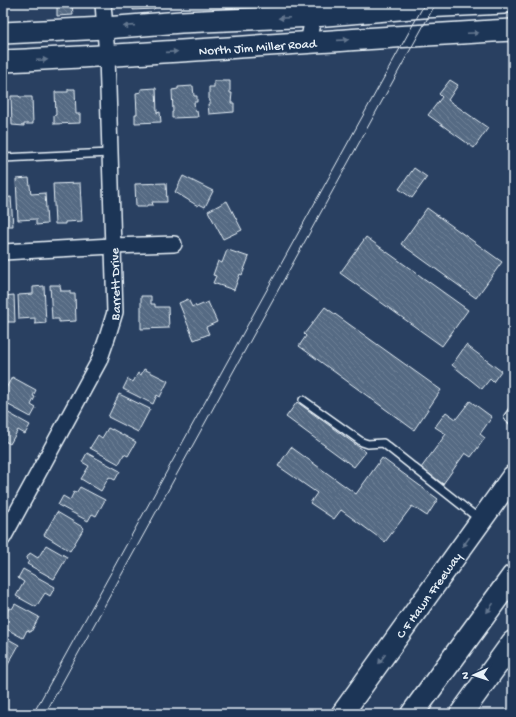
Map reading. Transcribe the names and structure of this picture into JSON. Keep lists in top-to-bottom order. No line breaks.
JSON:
{"streets":{"main road":["North Jim Miller Road","C F Hawn Freeway"],"street":["Barrett Drive"]},"crossings":[["North Jim Miller Road","Barrett Drive"]],"one_way":["C F Hawn Freeway"],"north":"left"}
